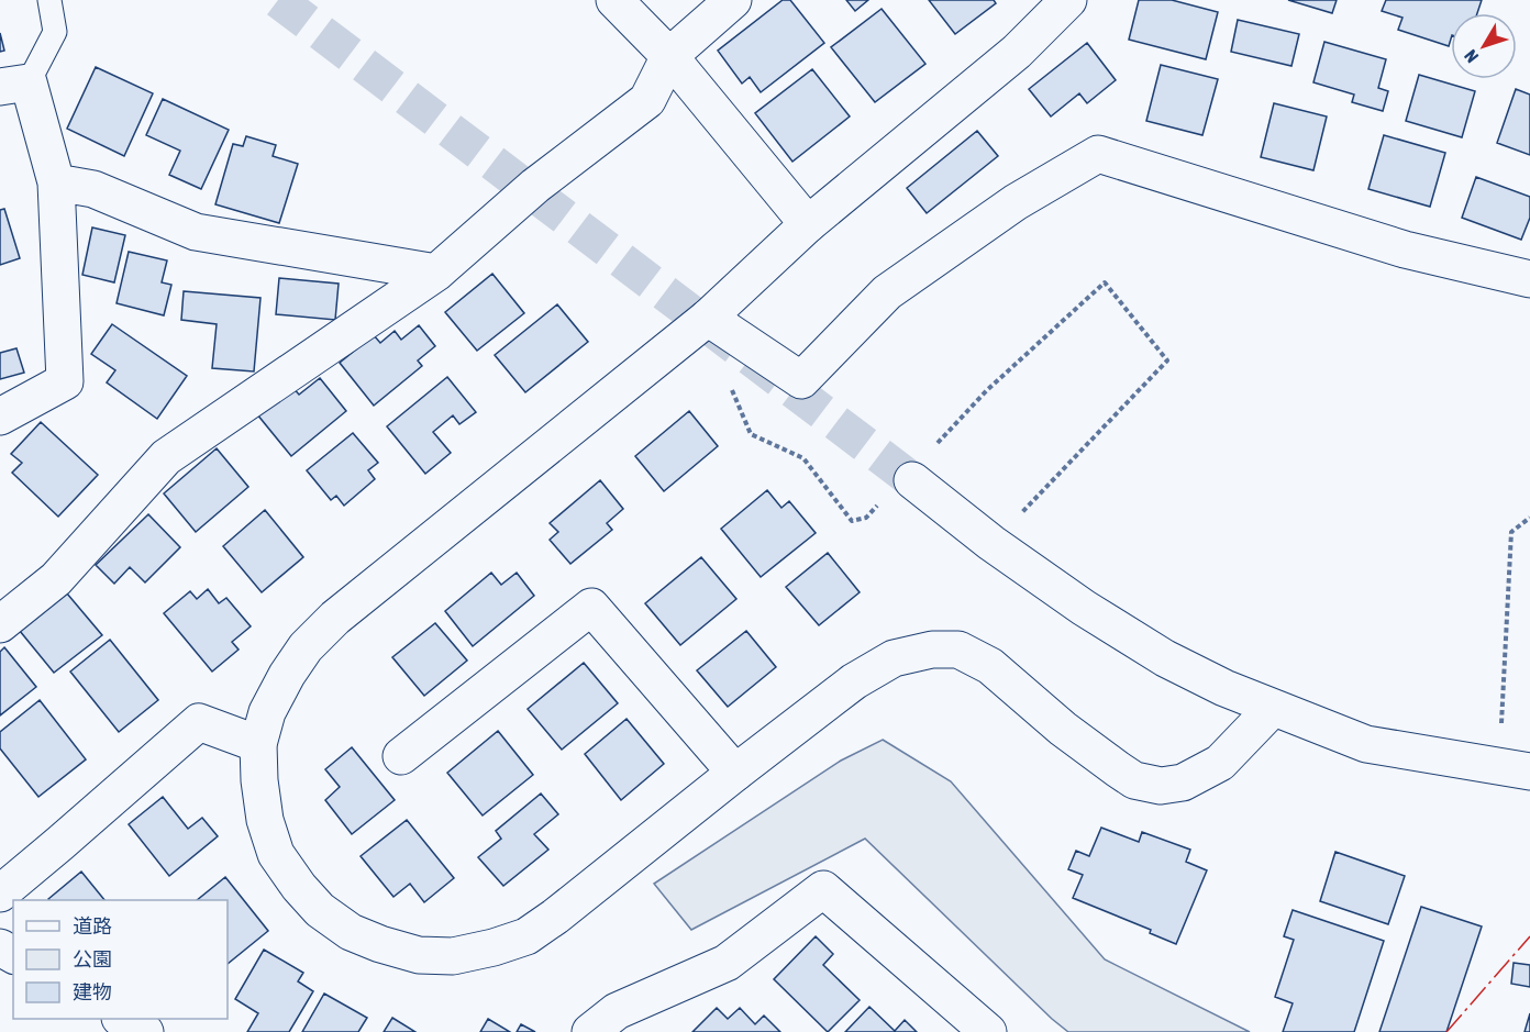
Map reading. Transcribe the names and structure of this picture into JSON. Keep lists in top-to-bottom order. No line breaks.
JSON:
{"legend":["道路","公園","建物"],"north":"bottom left"}
